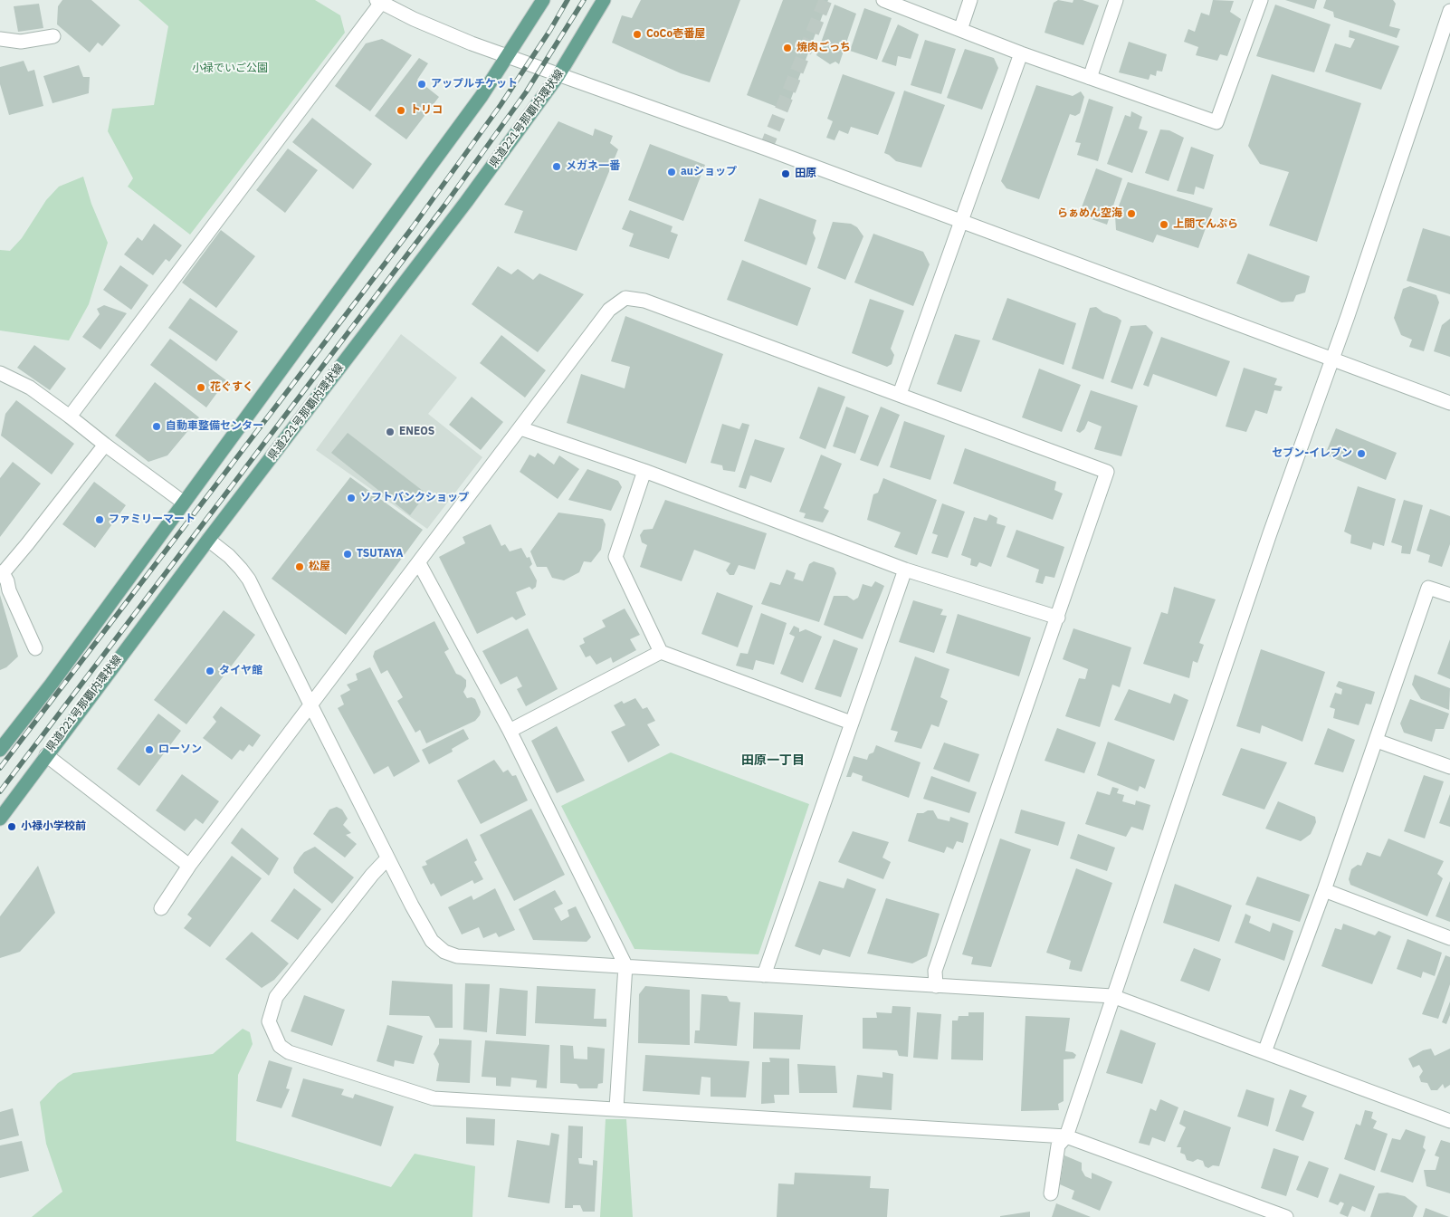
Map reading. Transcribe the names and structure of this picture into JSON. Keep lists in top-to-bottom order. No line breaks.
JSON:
{"streets":{"main road":["県道221号那覇内環状線"]},"districts":["田原一丁目"],"parks":["小禄でいご公園"],"places":["CoCo壱番屋","焼肉ごっち","アップルチケット","トリコ","メガネ一番","auショップ","田原","らぁめん空海","上間てんぷら","花ぐすく","自動車整備センター","ENEOS","セブン-イレブン","ソフトバンクショップ","ファミリーマート","TSUTAYA","松屋","タイヤ館","ローソン","小禄小学校前"]}
